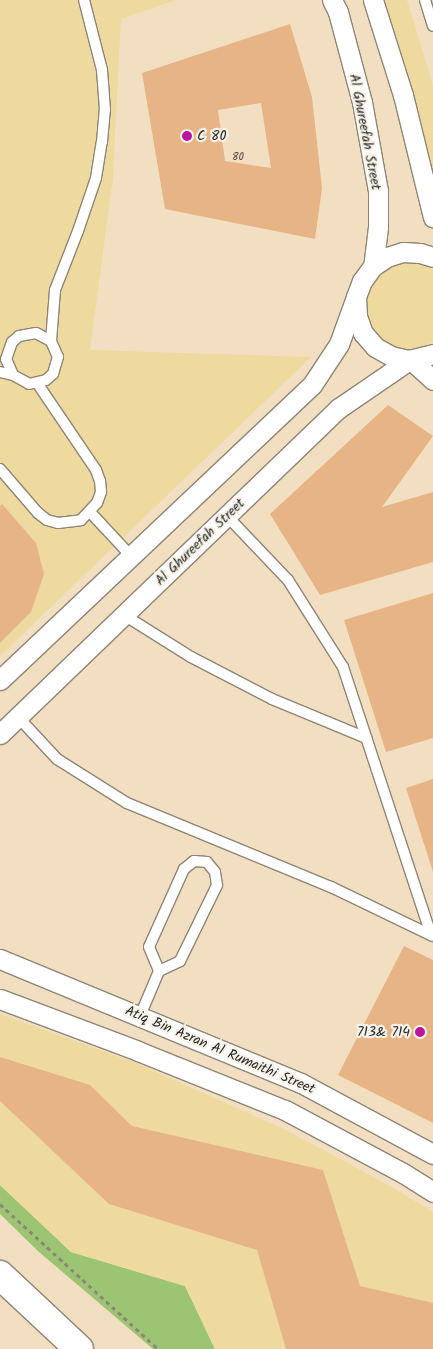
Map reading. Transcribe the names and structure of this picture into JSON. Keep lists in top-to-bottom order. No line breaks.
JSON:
{"streets":{"street":["Al Ghureefah Street","Atiq Bin Azran Al Rumaithi Street"]},"places":["C 80","713& 714"],"house_numbers":["80"]}
